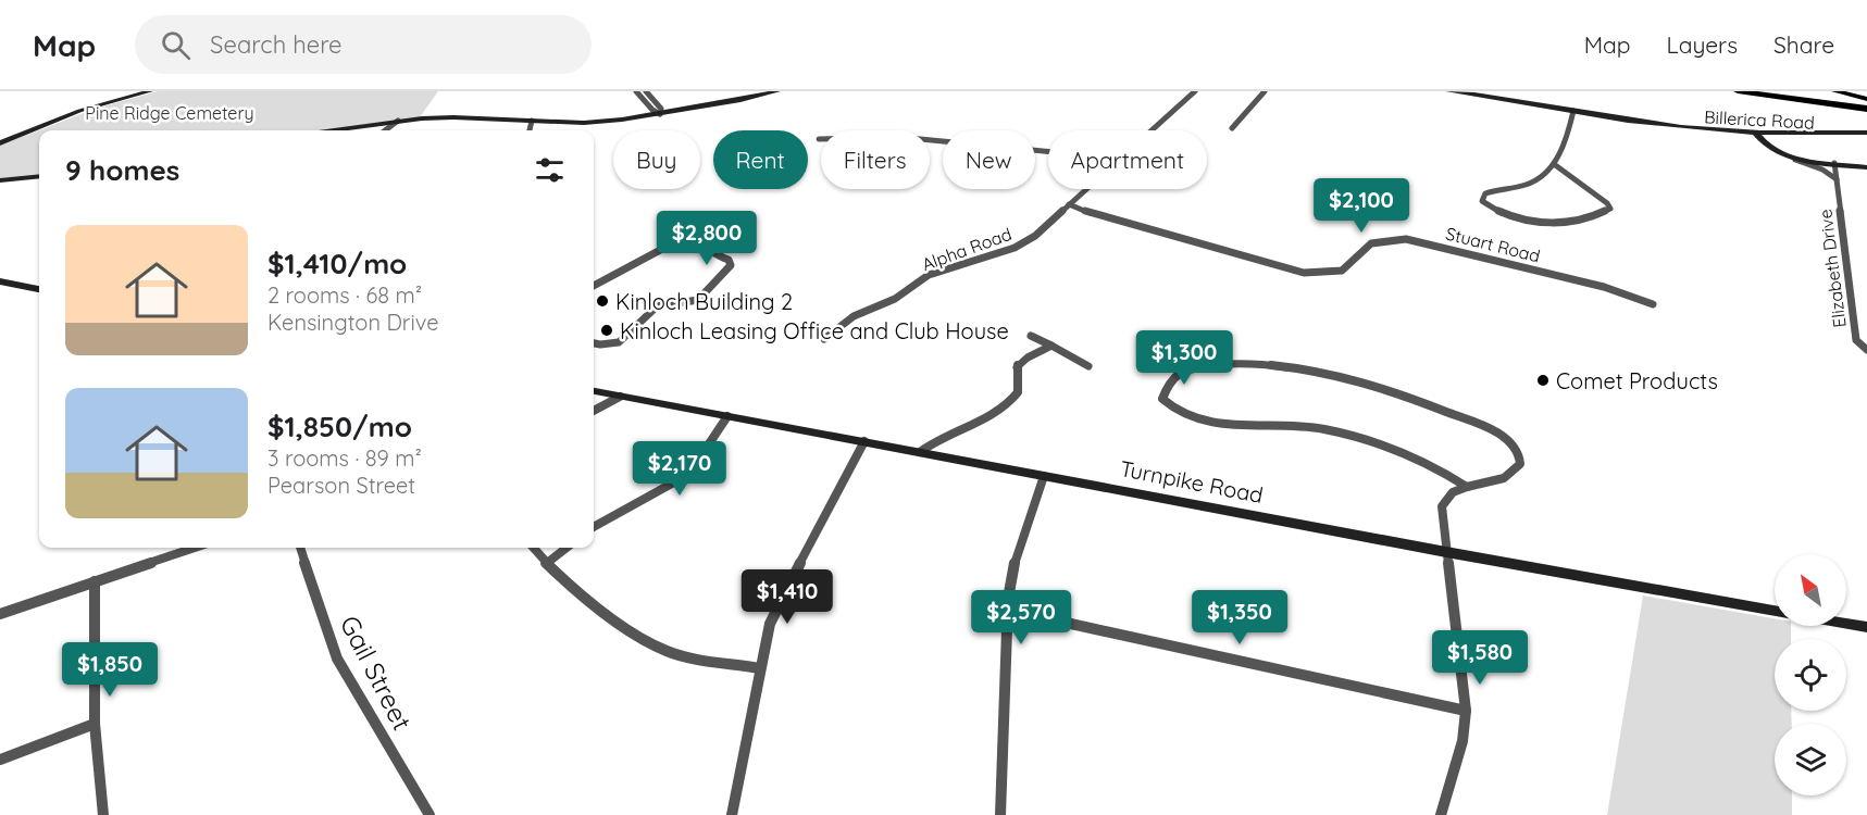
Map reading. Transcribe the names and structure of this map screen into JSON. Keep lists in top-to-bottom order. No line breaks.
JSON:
{"streets":{"main road":["Billerica Road","Turnpike Road"],"street":["Stuart Road","Alpha Road","Elizabeth Drive","Gail Street"]},"crossings":[["Stuart Road","Alpha Road"]],"parks":["Pine Ridge Cemetery"],"places":["Kinloch Building 2","Kinloch Leasing Office and Club House","Comet Products"],"north":"top left","page":{"header":"Map","search":"Search here","nav":["Map","Layers","Share"],"chip":["Buy","Rent","Filters","New","Apartment"],"heading":"9 homes","price":["$2,100","$2,800","$1,300","$2,170","$1,410","$2,570","$1,350","$1,580","$1,850"],"list":[{"name":"$1,410/mo","note":"2 rooms · 68 m² · Kensington Drive"},{"name":"$1,850/mo","note":"3 rooms · 89 m² · Pearson Street"}]}}
